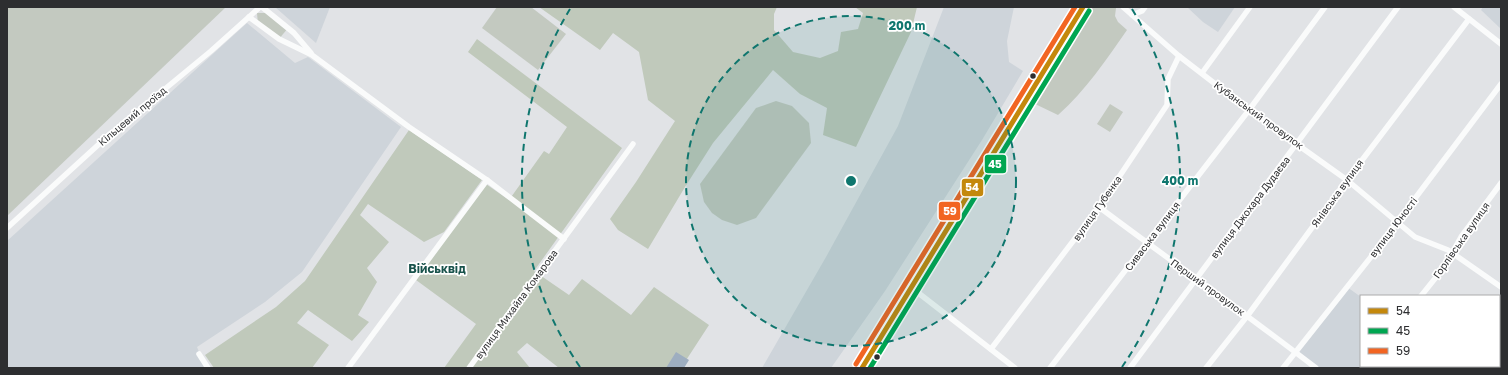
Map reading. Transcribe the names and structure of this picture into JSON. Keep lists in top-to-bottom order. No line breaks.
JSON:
{"streets":{"street":["Кубанський провулок","Кільцевий проїзд","Янівська вулиця","вулиця Джохара Дудаєва","вулиця Губенка","вулиця Юності","Сиваська вулиця","Горлівська вулиця","Перший провулок","вулиця Михайла Комарова"]},"crossings":[["Кубанський провулок","Янівська вулиця"],["Кубанський провулок","вулиця Джохара Дудаєва"],["Кубанський провулок","вулиця Губенка"],["Кубанський провулок","вулиця Юності"],["Кубанський провулок","Сиваська вулиця"],["Кубанський провулок","Горлівська вулиця"],["Янівська вулиця","Перший провулок"],["вулиця Джохара Дудаєва","Перший провулок"],["вулиця Губенка","Перший провулок"],["вулиця Юності","Перший провулок"],["Сиваська вулиця","Перший провулок"]],"districts":["Військвід"],"lines":["transit line 54","transit line 59","transit line 45"],"legend":["54","45","59"],"rings":["200 m","400 m"]}
